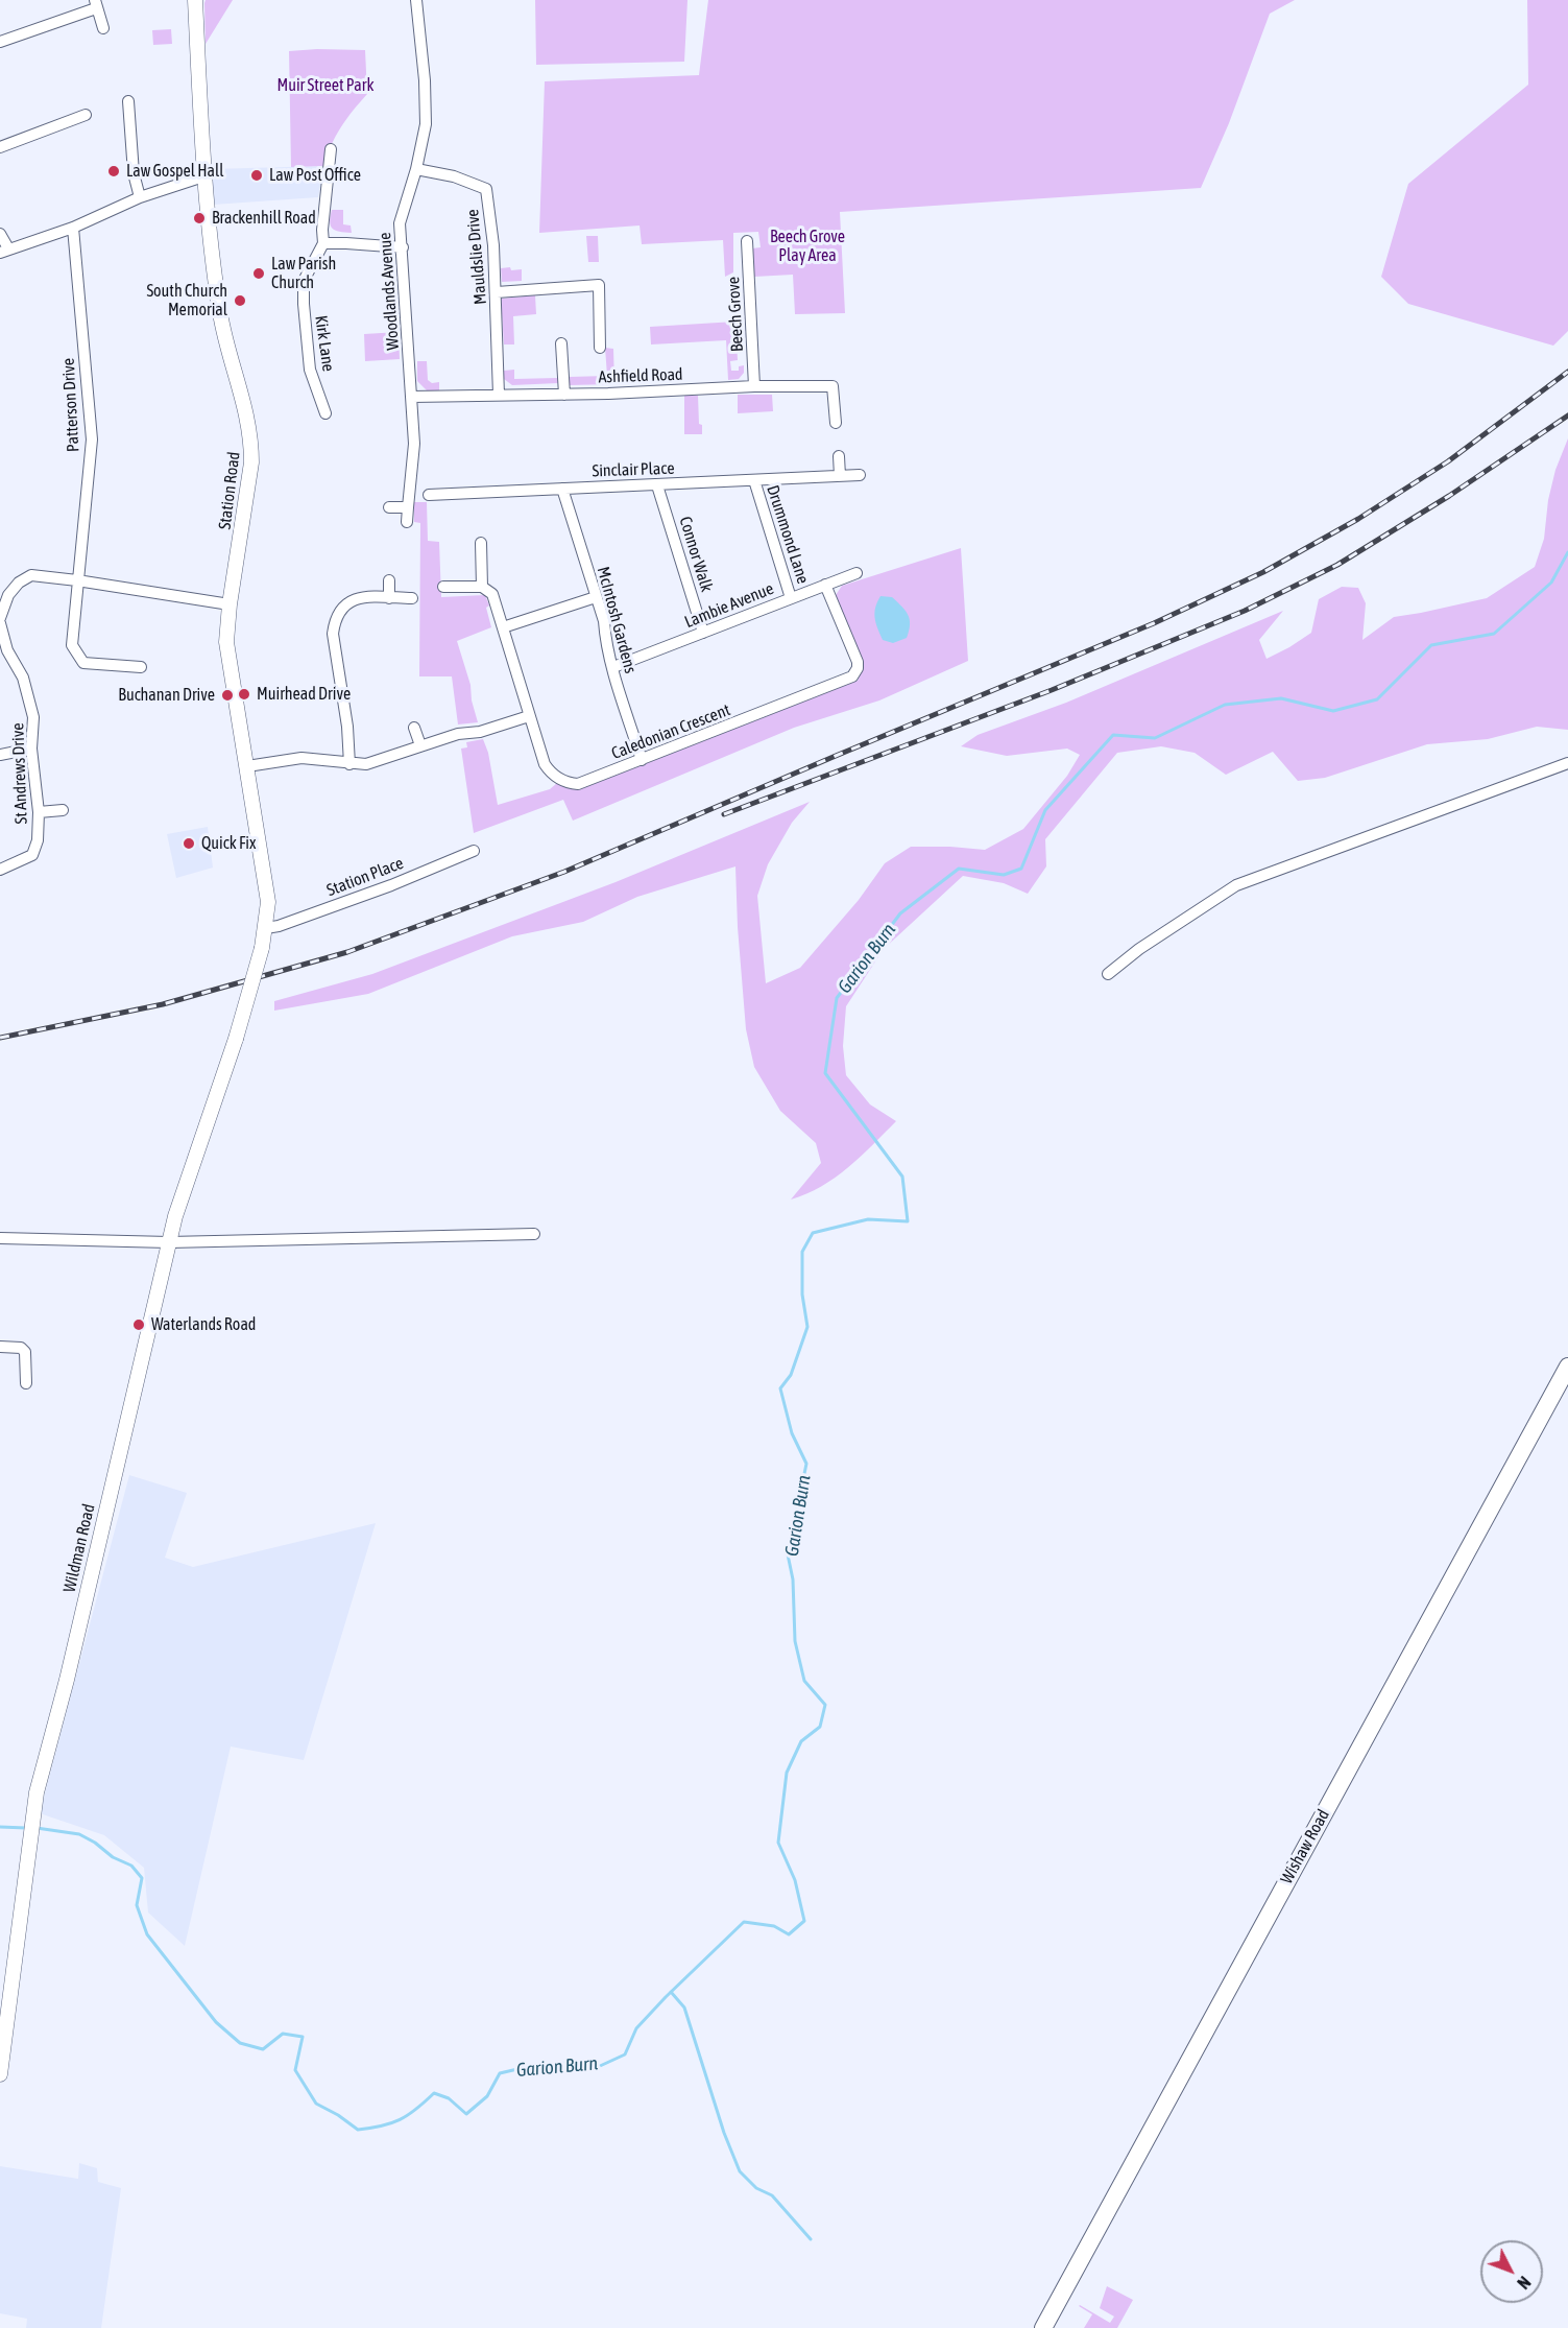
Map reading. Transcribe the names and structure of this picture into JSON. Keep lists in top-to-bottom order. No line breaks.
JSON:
{"streets":{"main road":["Station Road","Wildman Road","Wishaw Road"],"street":["Mauldslie Drive","Woodlands Avenue","Beech Grove","Kirk Lane","Ashfield Road","Patterson Drive","Sinclair Place","Drummond Lane","Connor Walk","Lambie Avenue","McIntosh Gardens","Caledonian Crescent","St Andrews Drive","Station Place"]},"crossings":[["Mauldslie Drive","Woodlands Avenue"],["Mauldslie Drive","Ashfield Road"],["Woodlands Avenue","Ashfield Road"],["Beech Grove","Ashfield Road"],["Sinclair Place","Drummond Lane"],["Sinclair Place","Connor Walk"],["Sinclair Place","McIntosh Gardens"],["Station Road","Station Place"],["Station Road","Wildman Road"],["Drummond Lane","Lambie Avenue"],["Connor Walk","Lambie Avenue"],["Lambie Avenue","McIntosh Gardens"],["Lambie Avenue","Caledonian Crescent"],["McIntosh Gardens","Caledonian Crescent"]],"water":["Garion Burn"],"parks":["Muir Street Park","Beech Grove Play Area"],"places":["Law Gospel Hall","Law Post Office","Brackenhill Road","Law Parish Church","South Church Memorial","Muirhead Drive","Buchanan Drive","Quick Fix","Waterlands Road"],"north":"bottom right"}
